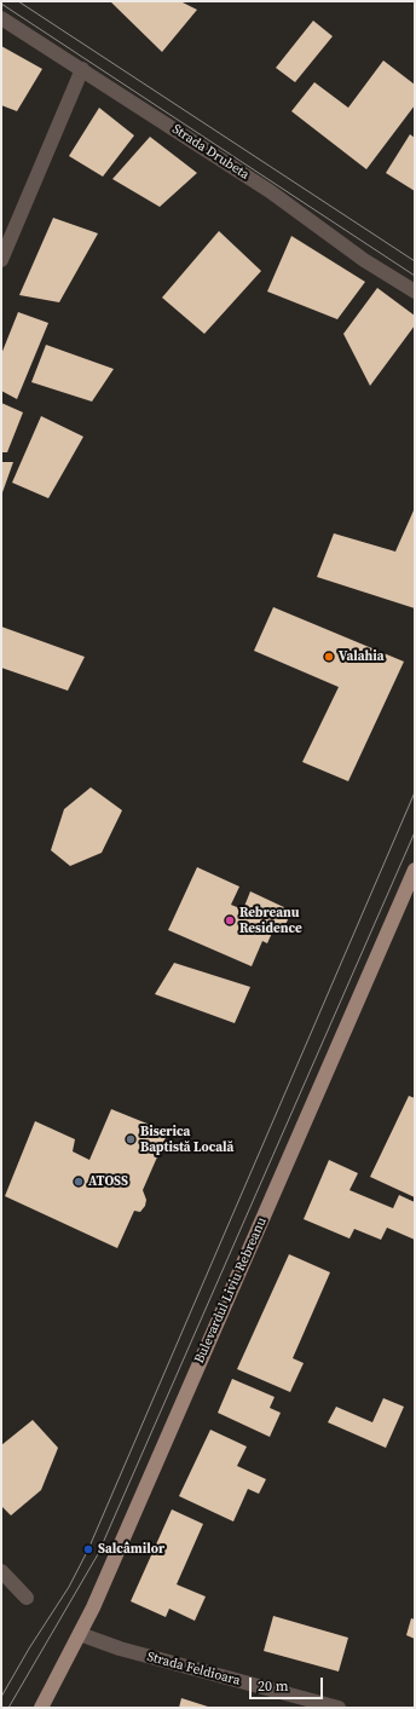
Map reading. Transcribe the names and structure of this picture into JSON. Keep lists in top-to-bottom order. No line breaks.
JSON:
{"streets":{"main road":["Bulevardul Liviu Rebreanu"],"street":["Strada Drubeta","Strada Feldioara"]},"crossings":[["Bulevardul Liviu Rebreanu","Strada Feldioara"]],"places":["Valahia","Rebreanu Residence","Biserica Baptistă Locală","ATOSS","Salcâmilor"],"scale_bar":"20 m"}
